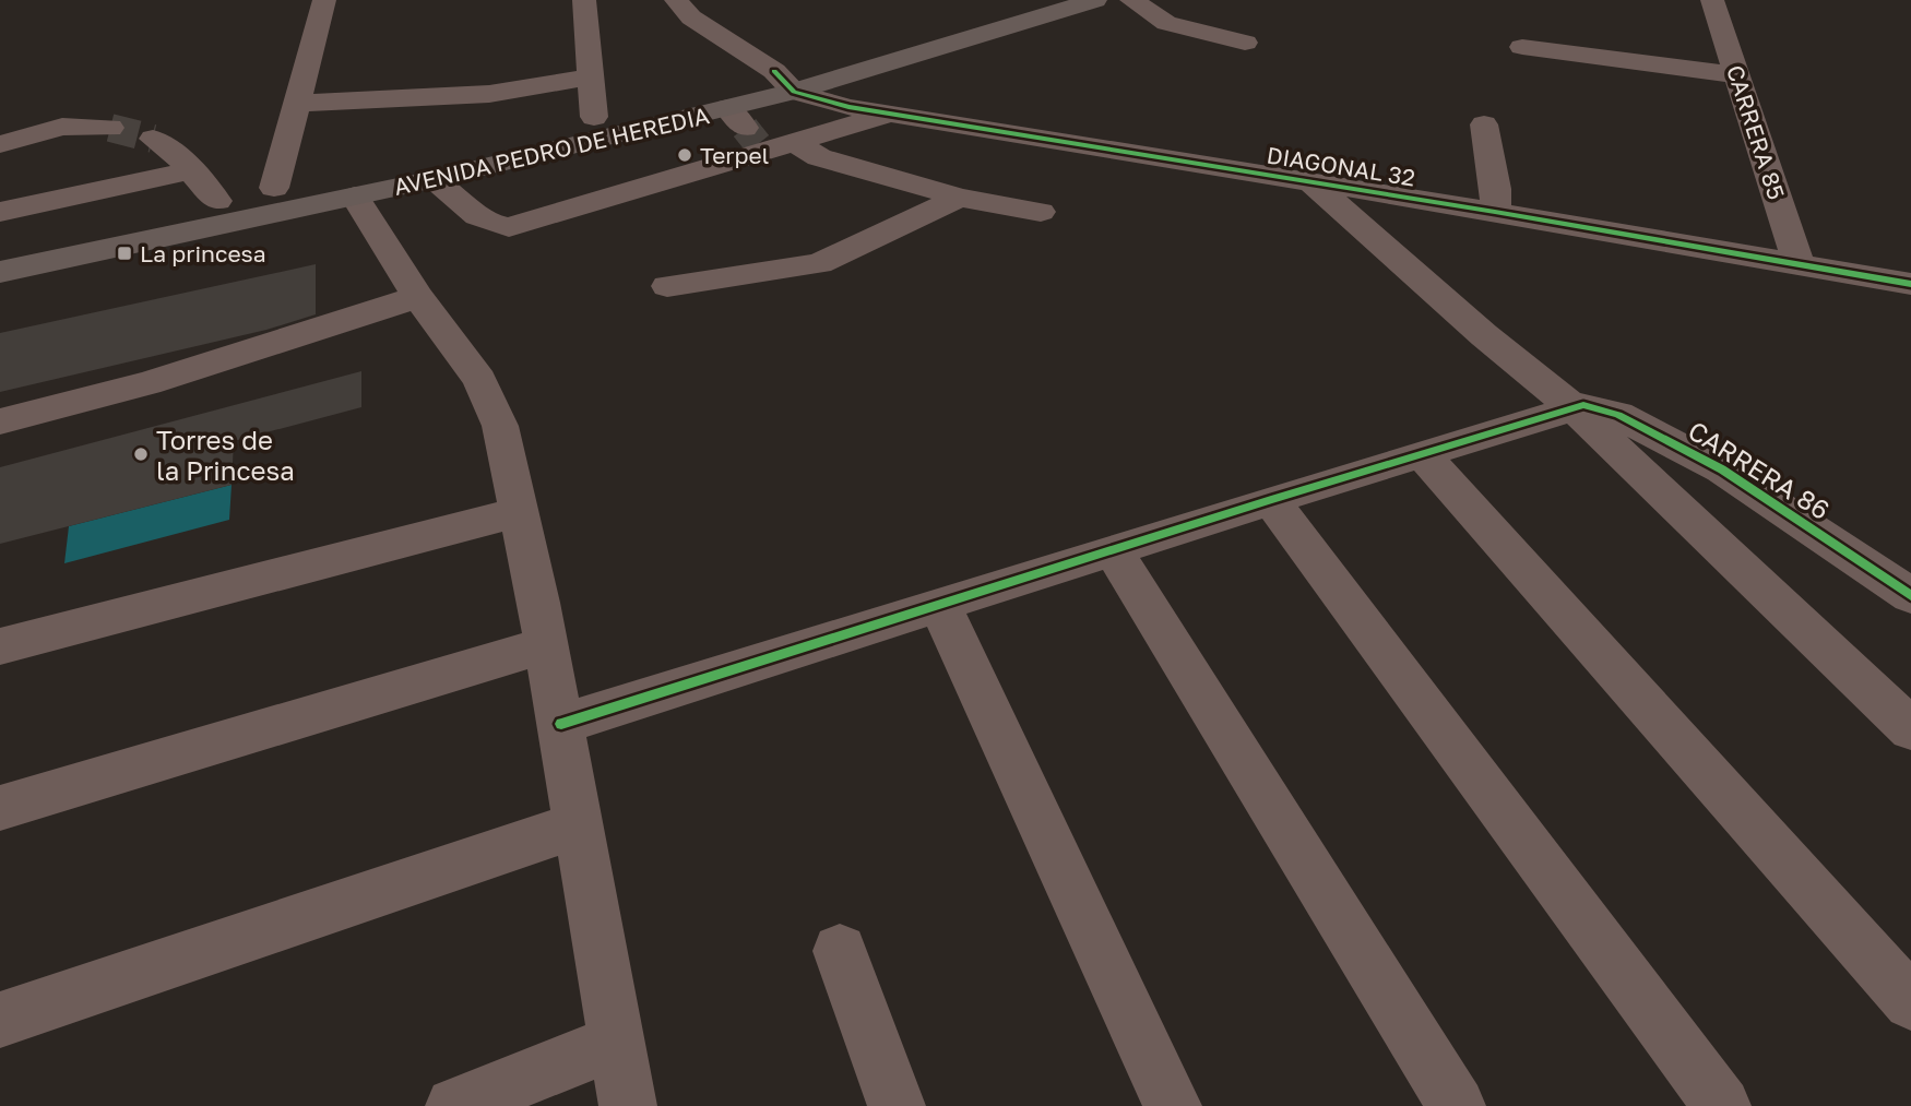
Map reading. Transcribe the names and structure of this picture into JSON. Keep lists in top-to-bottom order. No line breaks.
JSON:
{"streets":{"highway":["AVENIDA PEDRO DE HEREDIA"],"street":["CARRERA 85","DIAGONAL 32","CARRERA 86"]},"crossings":[["CARRERA 85","DIAGONAL 32"],["AVENIDA PEDRO DE HEREDIA","DIAGONAL 32"]],"places":{"other":["Terpel","Torres de la Princesa"],"transit":["La princesa"]}}
